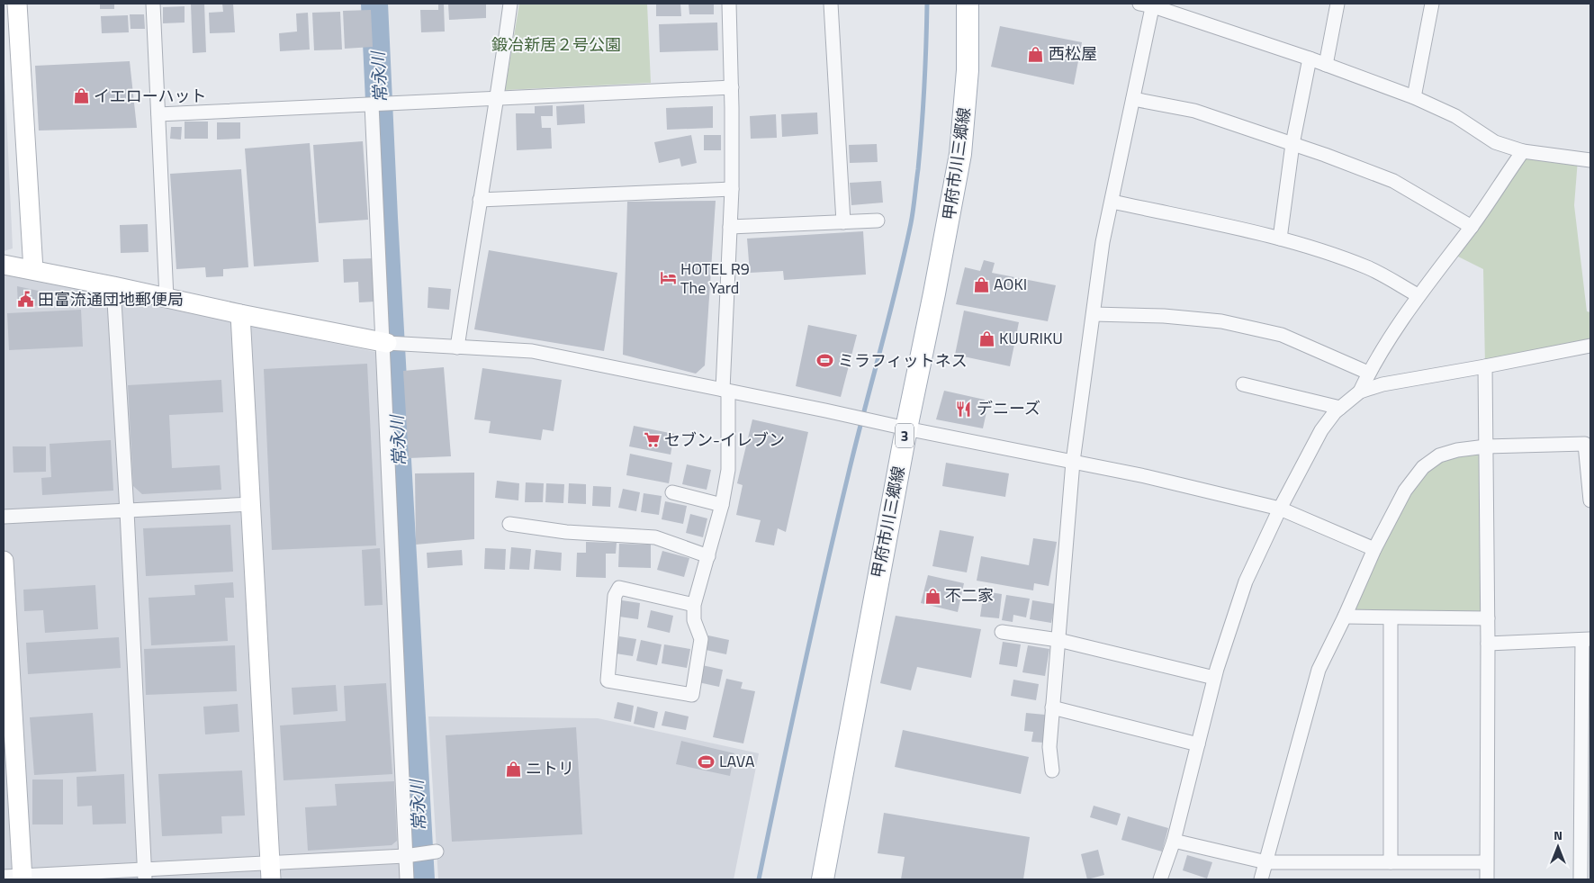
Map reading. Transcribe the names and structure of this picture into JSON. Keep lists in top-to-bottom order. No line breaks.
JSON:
{"streets":{"main road":["甲府市川三郷線","3"]},"water":["常永川"],"parks":["鍛冶新居２号公園"],"places":{"shop":["西松屋","イエローハット","AOKI","KUURIKU","不二家","ニトリ"],"hotel":["HOTEL R9 The Yard"],"public building":["田富流通団地郵便局"],"sports":["ミラフィットネス","LAVA"],"restaurant":["デニーズ"],"supermarket":["セブン-イレブン"]},"north":"top"}
